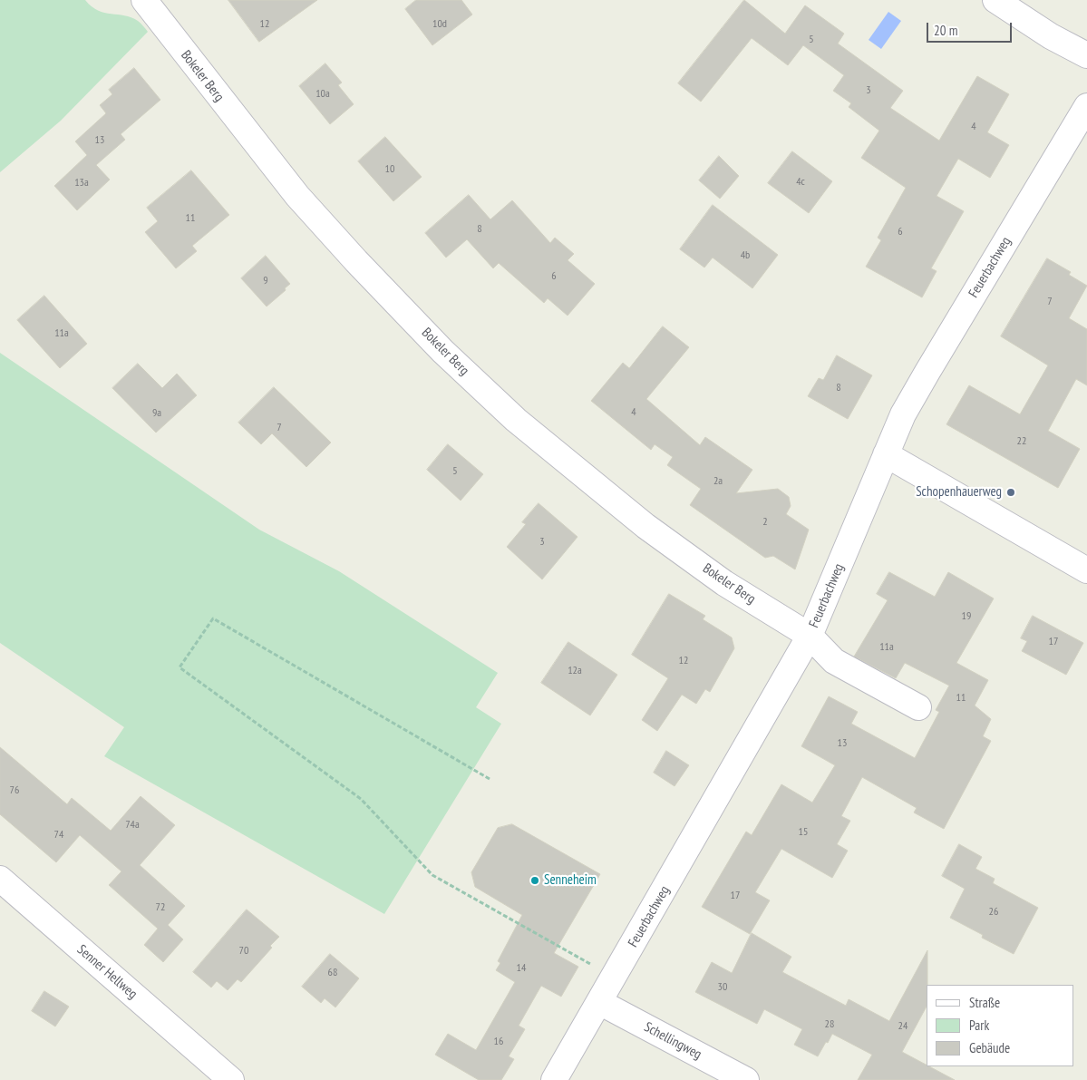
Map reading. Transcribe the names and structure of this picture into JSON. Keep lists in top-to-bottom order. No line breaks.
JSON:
{"streets":{"street":["Bokeler Berg","Feuerbachweg","Senner Hellweg","Schellingweg"]},"crossings":[["Bokeler Berg","Feuerbachweg"],["Feuerbachweg","Schellingweg"]],"places":["Schopenhauerweg","Senneheim"],"house_numbers":["12","10d","5","3","10a","4","13","10","4c","13a","11","8","6","4b","6","9","7","11a","8","4","9a","7","22","5","2a","2","3","19","17","11a","12","12a","11","13","76","74a","15","74","17","72","26","70","14","68","30","28","24","16"],"legend":["Straße","Park","Gebäude"],"scale_bar":"20 m"}
